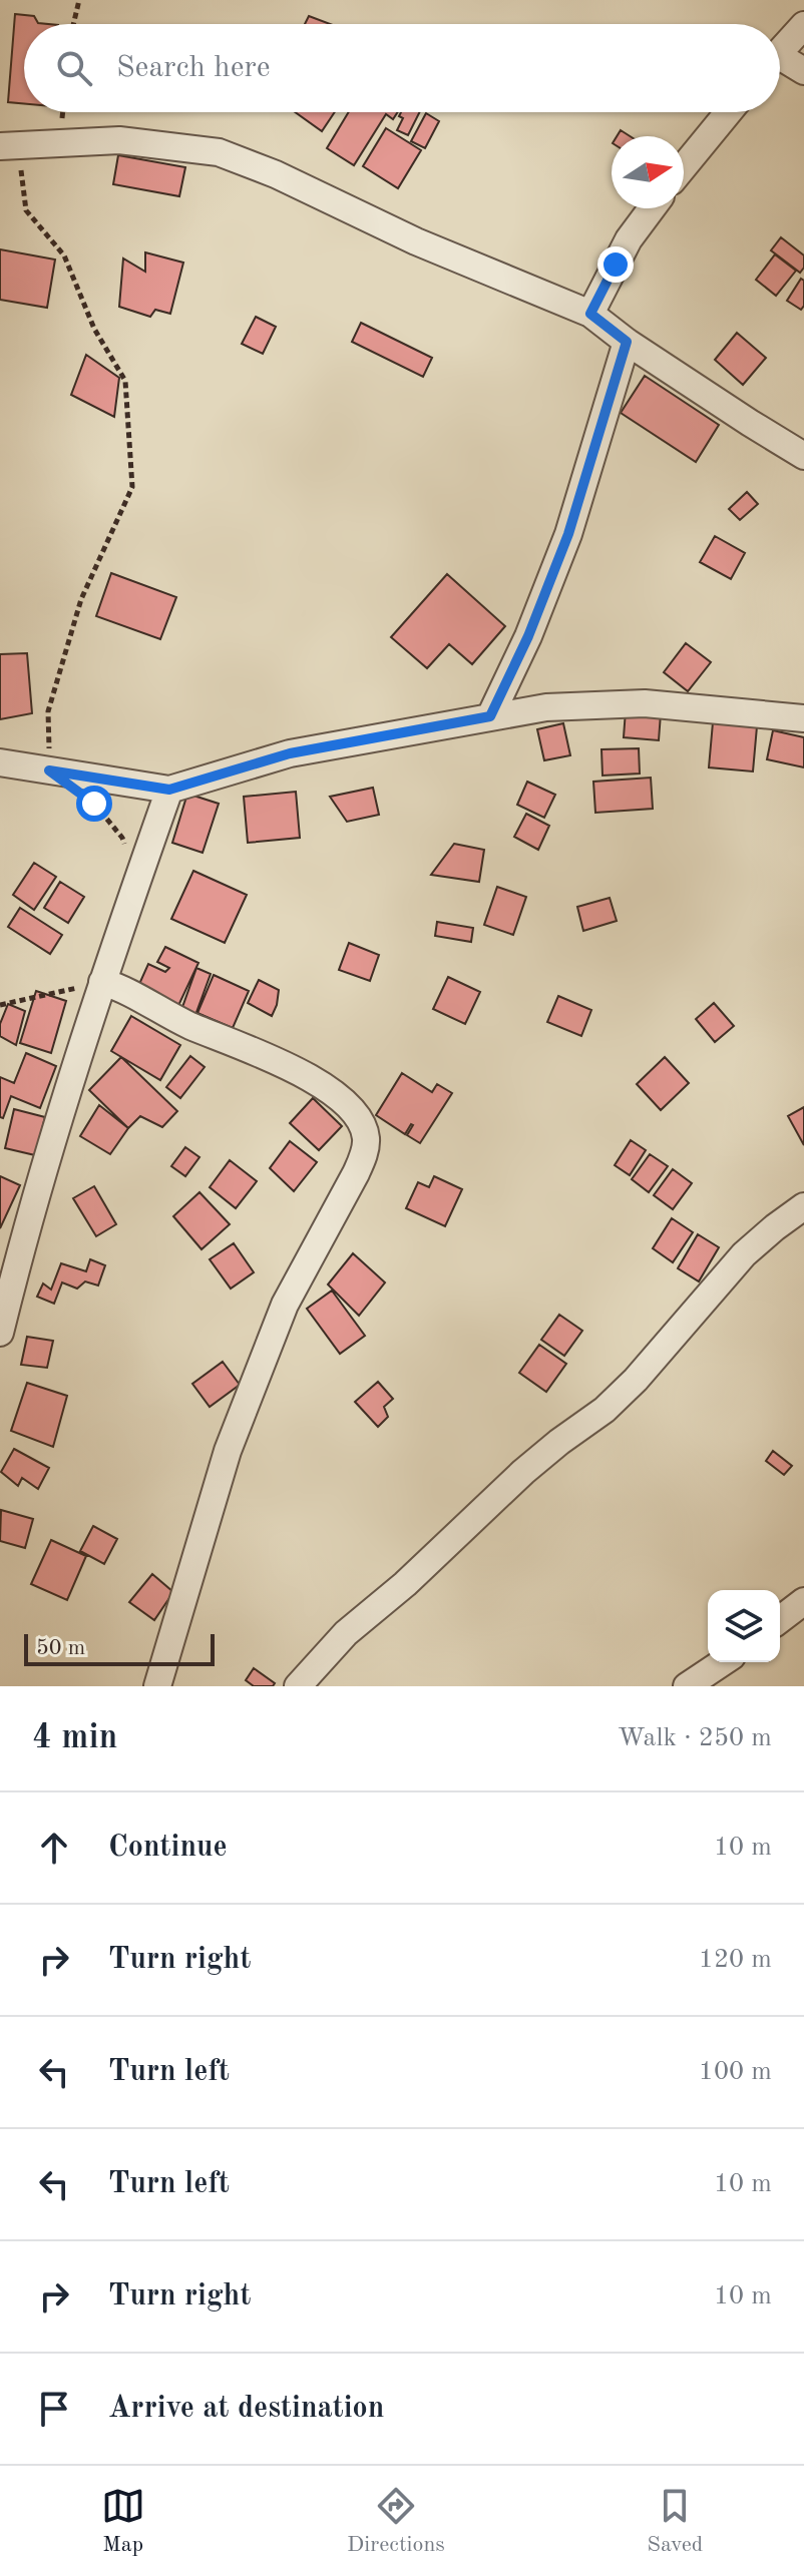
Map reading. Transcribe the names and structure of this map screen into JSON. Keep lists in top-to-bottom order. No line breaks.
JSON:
{"scale_bar":"50 m","north":"right","page":{"search":"Search here","scale":"50 m","heading":["4 min","Walk · 250 m"],"list":[["Continue","10 m"],["Turn right","120 m"],["Turn left","100 m"],["Turn left","10 m"],["Turn right","10 m"],"Arrive at destination"],"nav":["Map","Directions","Saved"]}}
